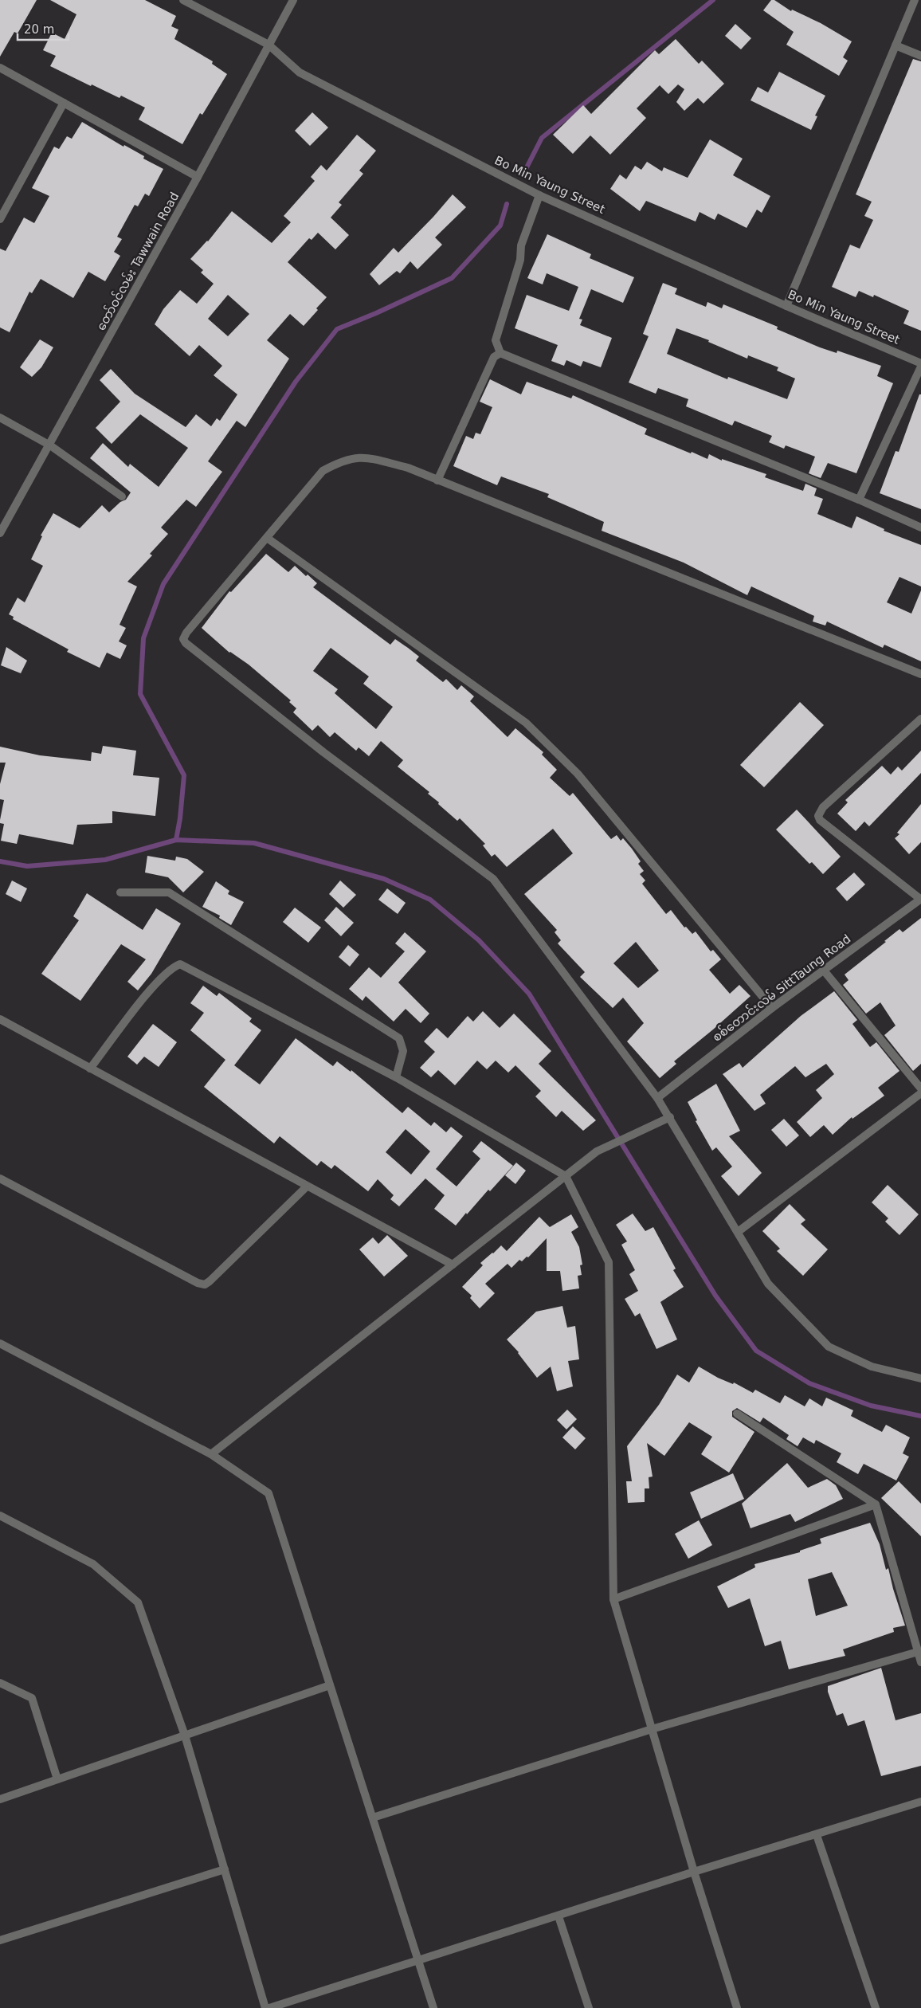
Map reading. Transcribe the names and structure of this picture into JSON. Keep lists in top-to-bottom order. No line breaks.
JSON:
{"streets":{"street":["Bo Min Yaung Street","တော်ဝင်လမ်း Tawwain Road","စစ်တောင်းလမ် SittTaung Road"]},"crossings":[["Bo Min Yaung Street","တော်ဝင်လမ်း Tawwain Road"]],"scale_bar":"20 m"}
